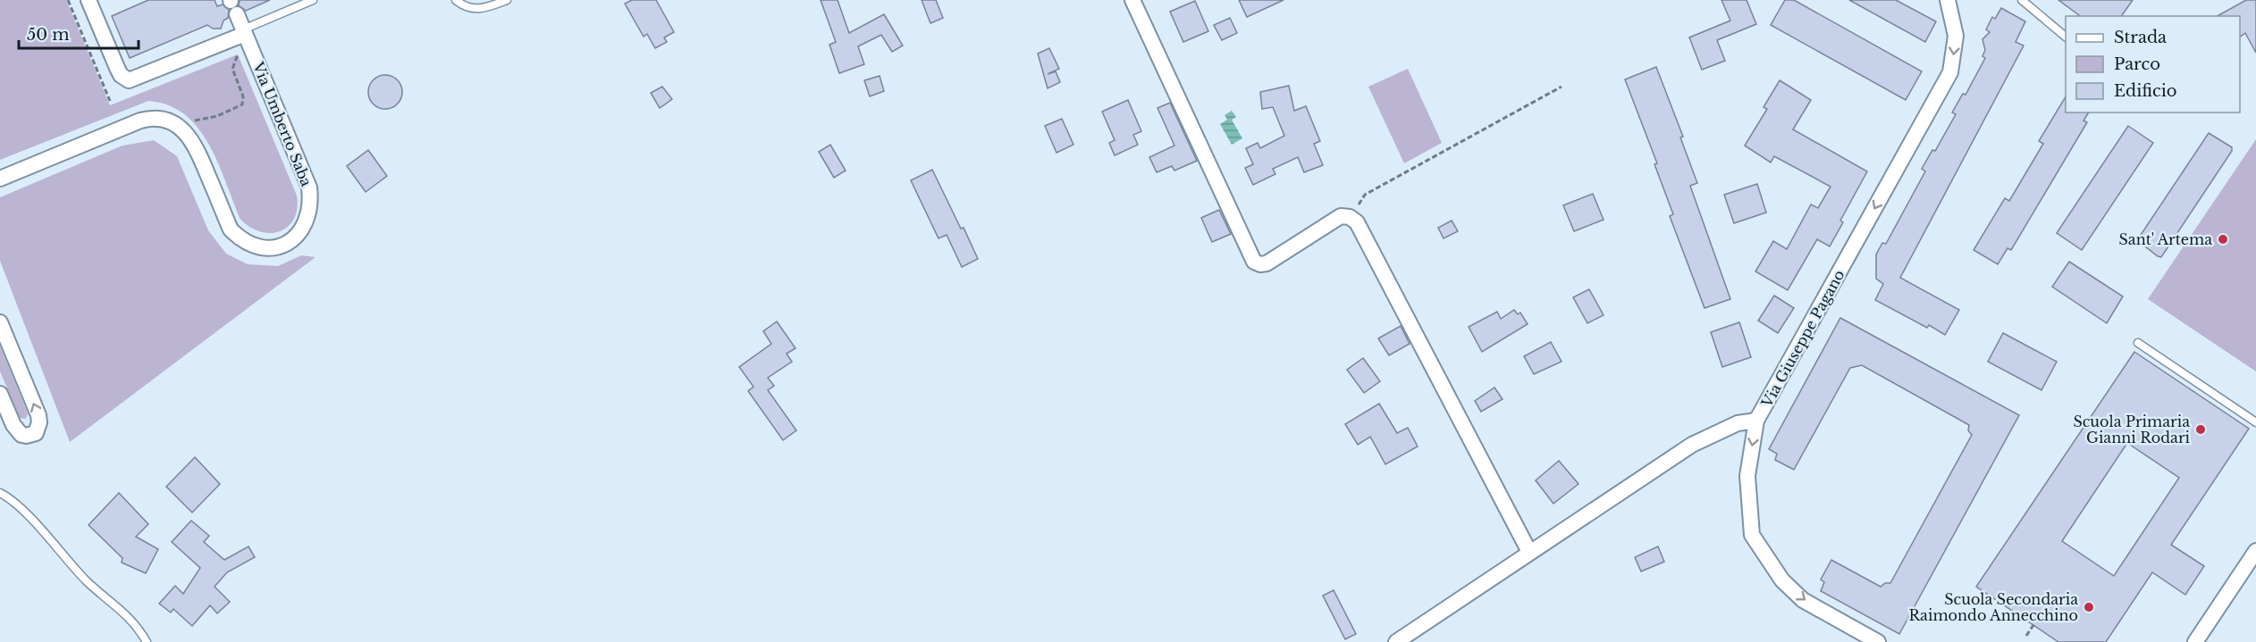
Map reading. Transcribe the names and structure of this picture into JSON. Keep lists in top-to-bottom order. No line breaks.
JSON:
{"streets":{"street":["Via Umberto Saba","Via Giuseppe Pagano"]},"one_way":["Via Giuseppe Pagano"],"places":["Sant' Artema","Scuola Primaria Gianni Rodari","Scuola Secondaria Raimondo Annecchino"],"legend":["Strada","Parco","Edificio"],"scale_bar":"50 m"}
